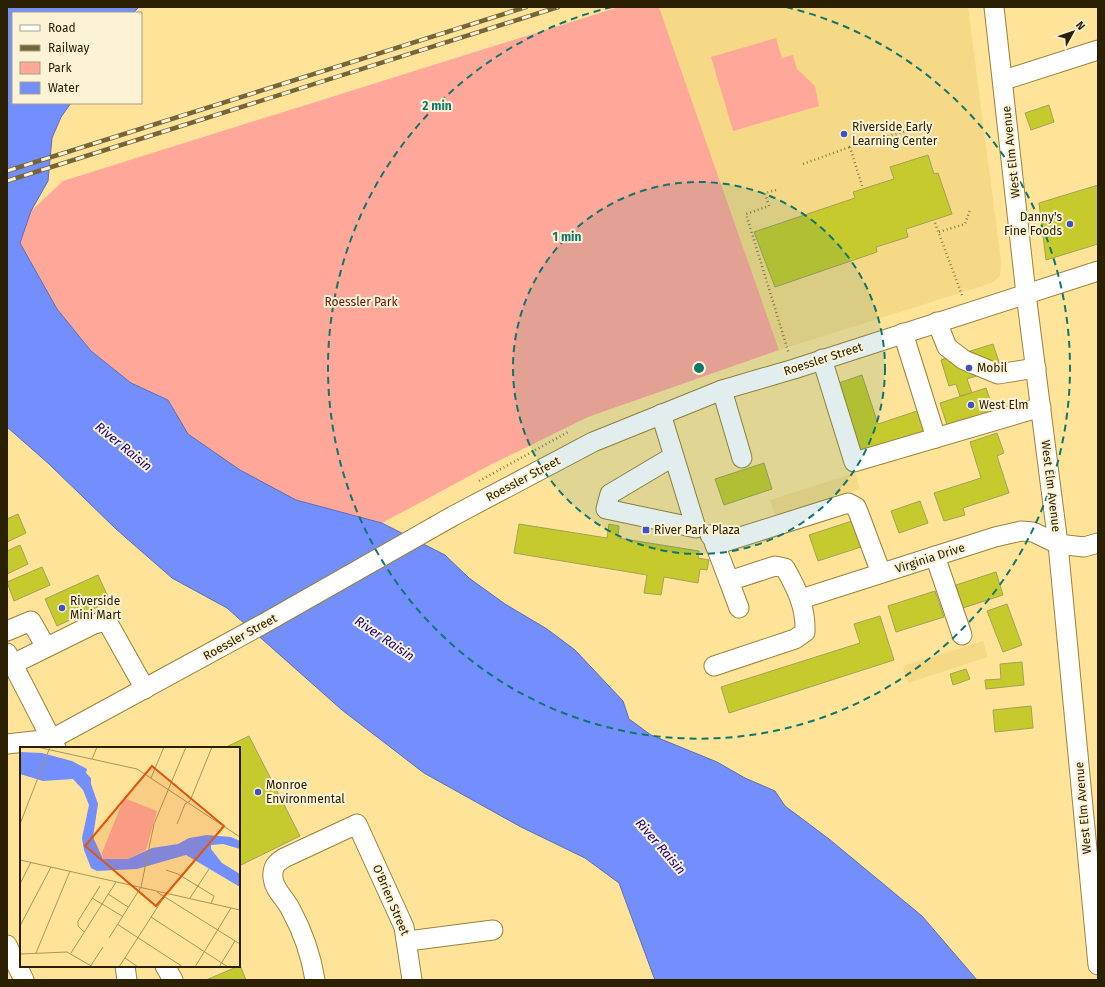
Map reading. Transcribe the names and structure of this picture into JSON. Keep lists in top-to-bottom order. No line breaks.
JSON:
{"streets":{"street":["West Elm Avenue","Roessler Street","Virginia Drive","O'Brien Street"]},"crossings":[["West Elm Avenue","Roessler Street"],["West Elm Avenue","Virginia Drive"]],"water":["River Raisin"],"parks":["Roessler Park"],"places":{"other":["Riverside Early Learning Center","Danny's Fine Foods","Mobil","West Elm","Riverside Mini Mart","Monroe Environmental"],"transit":["River Park Plaza"]},"legend":["Road","Railway","Park","Water"],"north":"top right","rings":["2 min","1 min"]}
